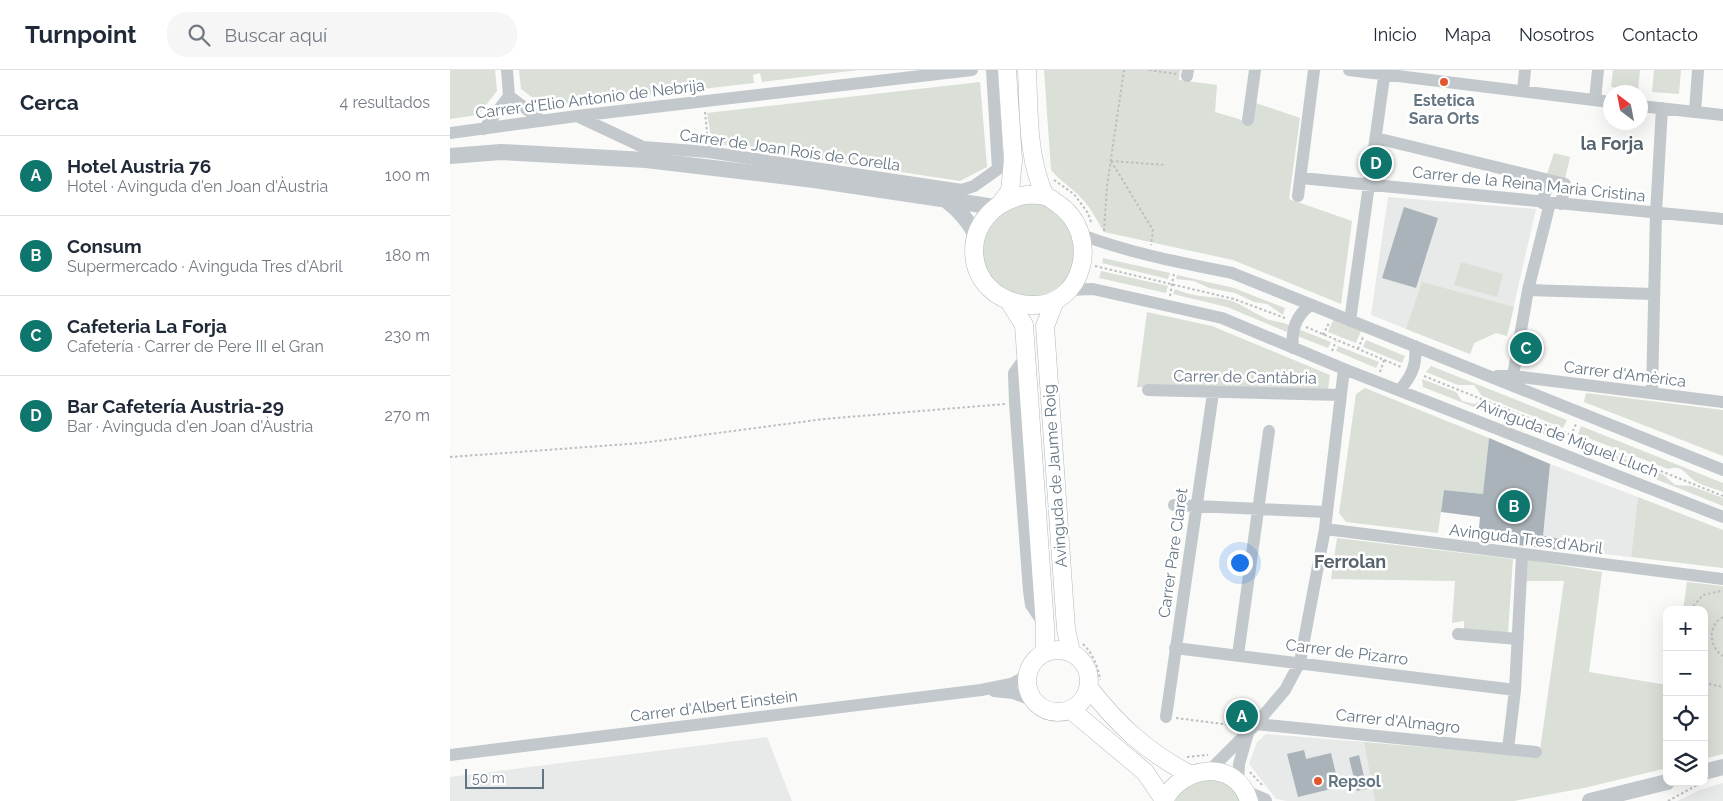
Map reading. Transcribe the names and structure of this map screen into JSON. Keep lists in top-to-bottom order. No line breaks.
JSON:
{"streets":{"main road":["Avinguda de Jaume Roig"],"street":["Carrer d'Elio Antonio de Nebrija","Carrer de Joan Roís de Corella","Carrer de la Reina Maria Cristina","Carrer d'Amèrica","Carrer de Cantàbria","Avinguda de Miguel Lluch","Avinguda Tres d'Abril","Carrer Pare Claret","Carrer de Pizarro","Carrer d'Albert Einstein","Carrer d'Almagro"]},"crossings":[["Carrer d'Elio Antonio de Nebrija","Carrer de Joan Roís de Corella"],["Carrer d'Amèrica","Avinguda de Miguel Lluch"],["Carrer de Cantàbria","Carrer Pare Claret"],["Avinguda de Miguel Lluch","Avinguda de Jaume Roig"],["Avinguda de Jaume Roig","Carrer d'Albert Einstein"],["Carrer Pare Claret","Carrer de Pizarro"]],"districts":["la Forja","Ferrolan"],"places":["Estetica Sara Orts","Repsol"],"scale_bar":"50 m","north":"top left","page":{"header":"Turnpoint","search":"Buscar aquí","nav":["Inicio","Mapa","Nosotros","Contacto"],"heading":["Cerca","4 resultados"],"list":[{"mark":"A","name":"Hotel Austria 76","note":"Hotel · Avinguda d'en Joan d'Àustria","value":"100 m"},{"mark":"B","name":"Consum","note":"Supermercado · Avinguda Tres d'Abril","value":"180 m"},{"mark":"C","name":"Cafeteria La Forja","note":"Cafetería · Carrer de Pere III el Gran","value":"230 m"},{"mark":"D","name":"Bar Cafetería Austria-29","note":"Bar · Avinguda d'en Joan d'Àustria","value":"270 m"}],"pins":["D","C","B","A"],"map_buttons":["+","−"],"scale":"50 m"}}
